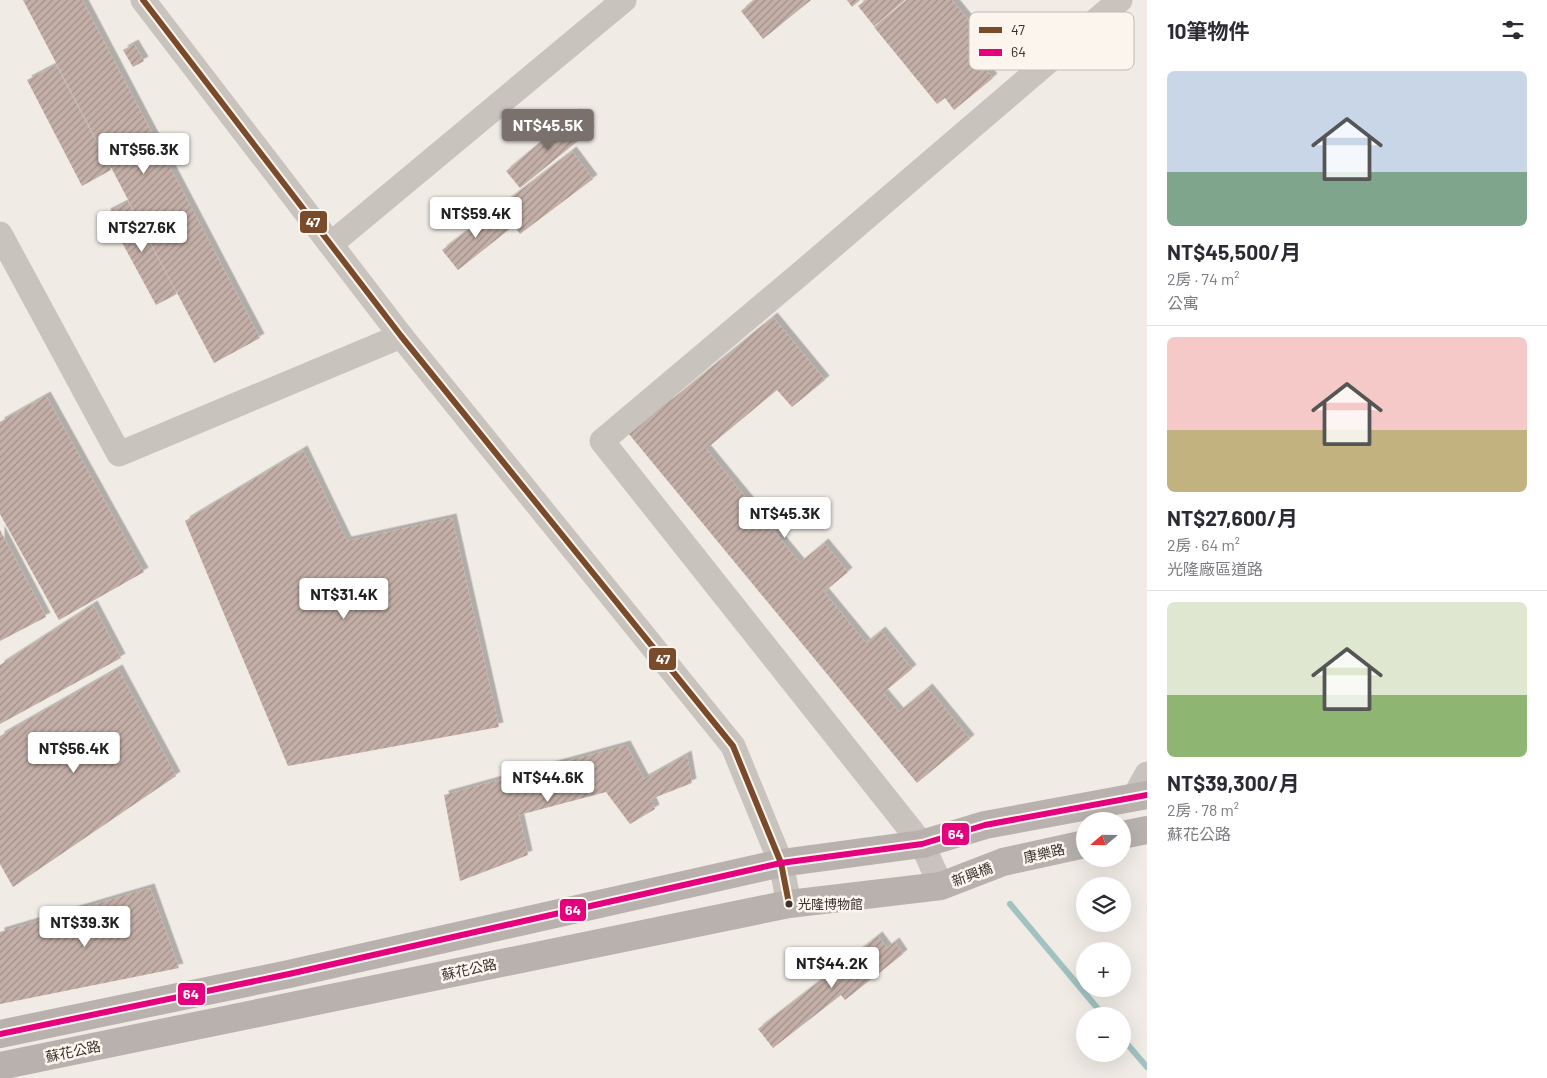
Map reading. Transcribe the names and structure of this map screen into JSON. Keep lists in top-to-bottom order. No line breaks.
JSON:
{"streets":{"main road":["康樂路","新興橋","蘇花公路"]},"crossings":[["康樂路","新興橋"],["新興橋","蘇花公路"]],"places":["光隆博物館"],"lines":["transit line 47","transit line 64"],"legend":["47","64"],"north":"left","page":{"heading":"10筆物件","list":[{"name":"NT$45,500/月","note":"2房 · 74 m² · 公寓"},{"name":"NT$27,600/月","note":"2房 · 64 m² · 光隆廠區道路"},{"name":"NT$39,300/月","note":"2房 · 78 m² · 蘇花公路"}],"price":["NT$45.5K","NT$56.3K","NT$59.4K","NT$27.6K","NT$45.3K","NT$31.4K","NT$56.4K","NT$44.6K","NT$39.3K","NT$44.2K"],"map_buttons":["+","−"]}}
